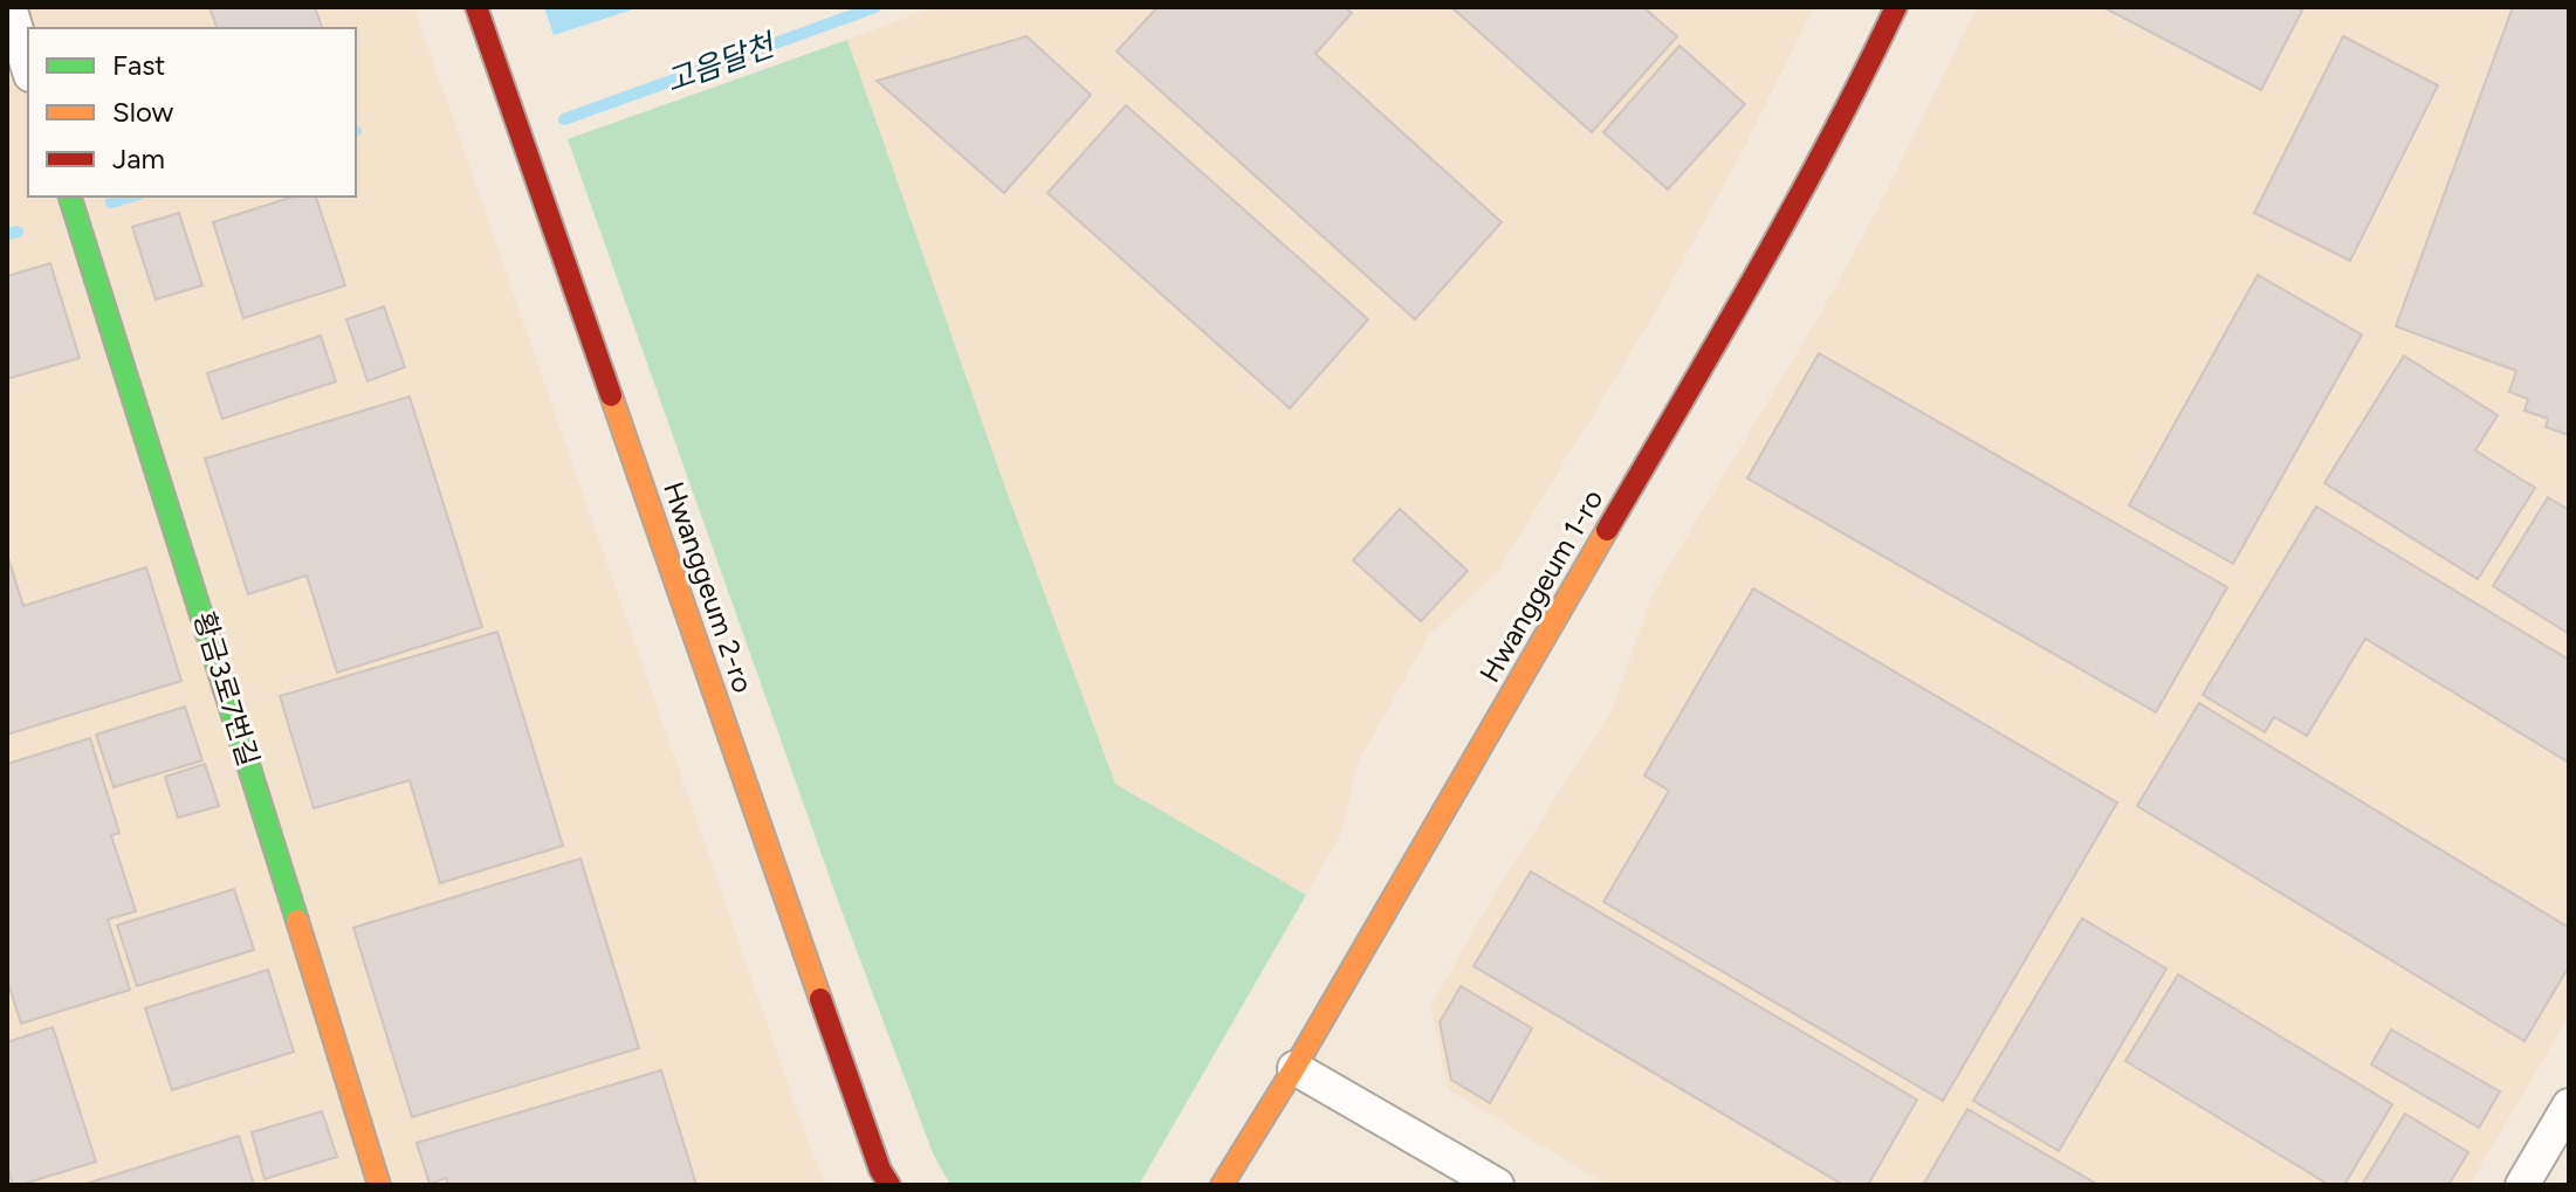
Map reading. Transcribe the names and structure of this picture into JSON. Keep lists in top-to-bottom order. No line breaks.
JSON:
{"streets":{"street":["Hwanggeum 1-ro","Hwanggeum 2-ro","황금3로7번길"]},"water":["고음달천"],"legend":["Fast","Slow","Jam"]}
